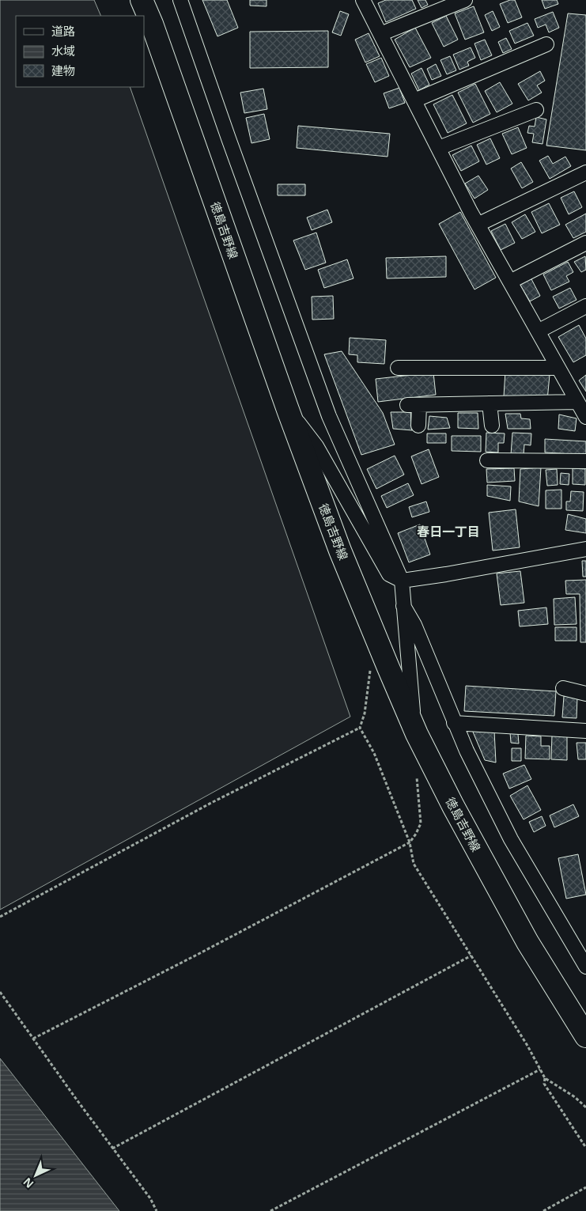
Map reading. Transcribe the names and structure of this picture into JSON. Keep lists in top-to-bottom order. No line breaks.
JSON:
{"streets":{"main road":["徳島吉野線"]},"districts":["春日一丁目"],"legend":["道路","水域","建物"],"north":"bottom left"}
